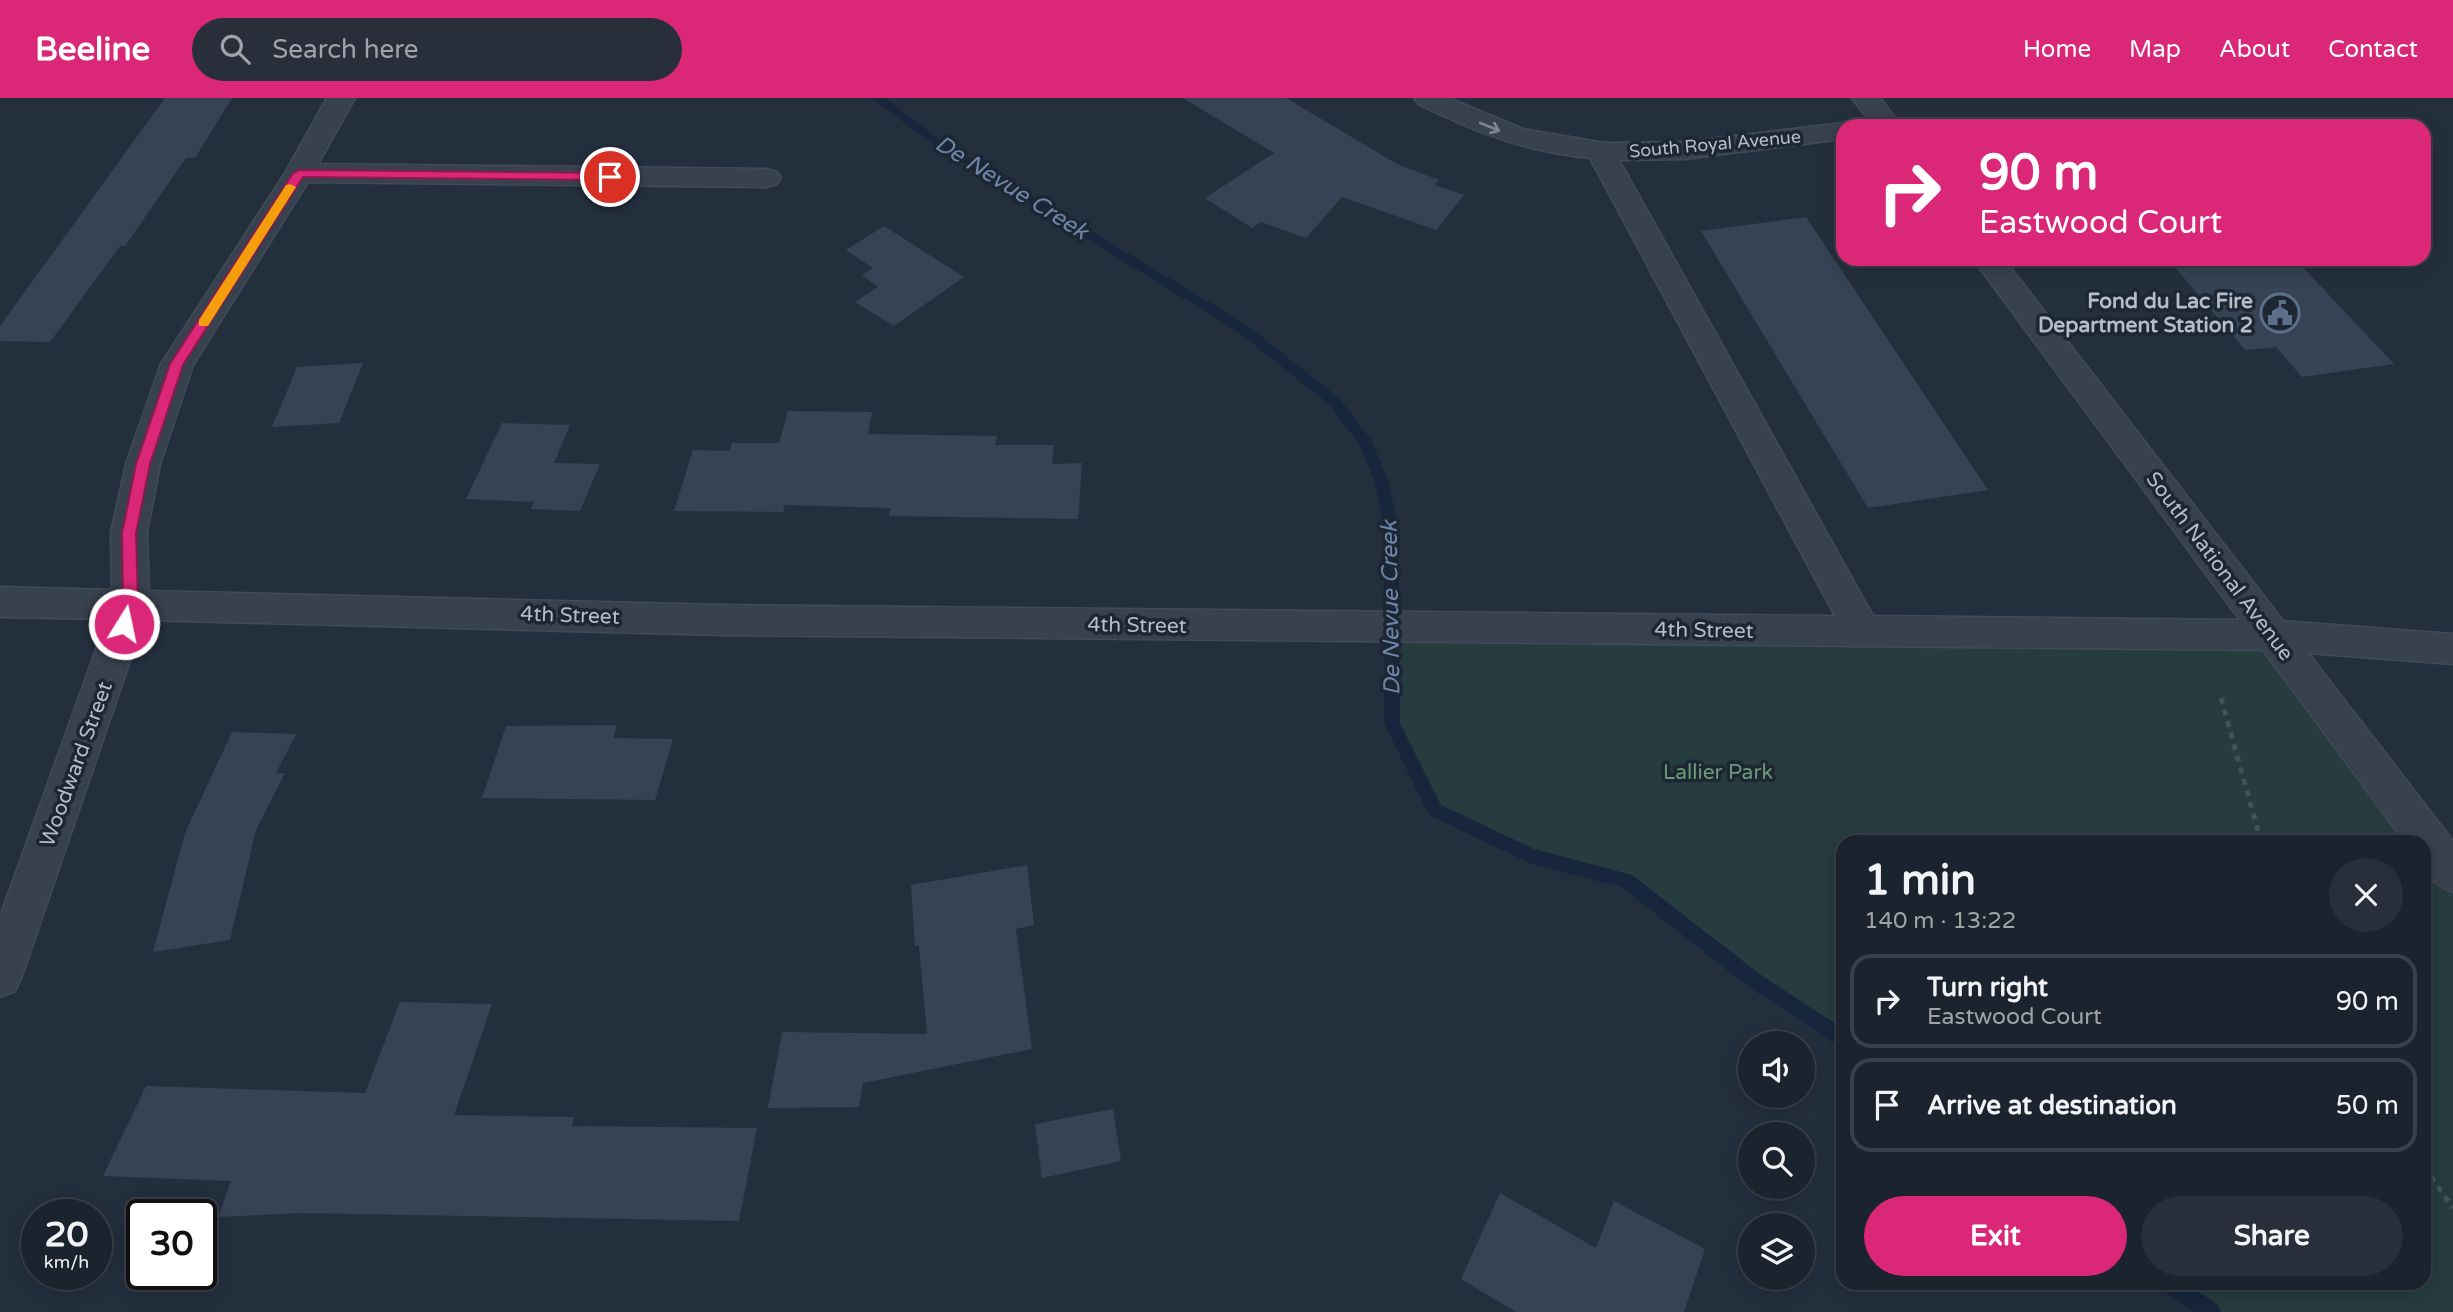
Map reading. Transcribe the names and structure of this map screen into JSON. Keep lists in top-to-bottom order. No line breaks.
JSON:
{"streets":{"street":["South Royal Avenue","South National Avenue","4th Street","Woodward Street"]},"crossings":[["South National Avenue","4th Street"],["4th Street","Woodward Street"]],"one_way":["South Royal Avenue"],"water":["De Nevue Creek"],"parks":["Lallier Park"],"places":{"public building":["Fond du Lac Fire Department Station 2"]},"page":{"header":"Beeline","search":"Search here","nav":["Home","Map","About","Contact"],"turn":["90 m","Eastwood Court"],"heading":["1 min","140 m · 13:22"],"list":[{"name":"Turn right","note":"Eastwood Court","value":"90 m"},{"name":"Arrive at destination","value":"50 m"}],"buttons":["Exit","Share"],"speed":"20 km/h","limit":"30"}}
